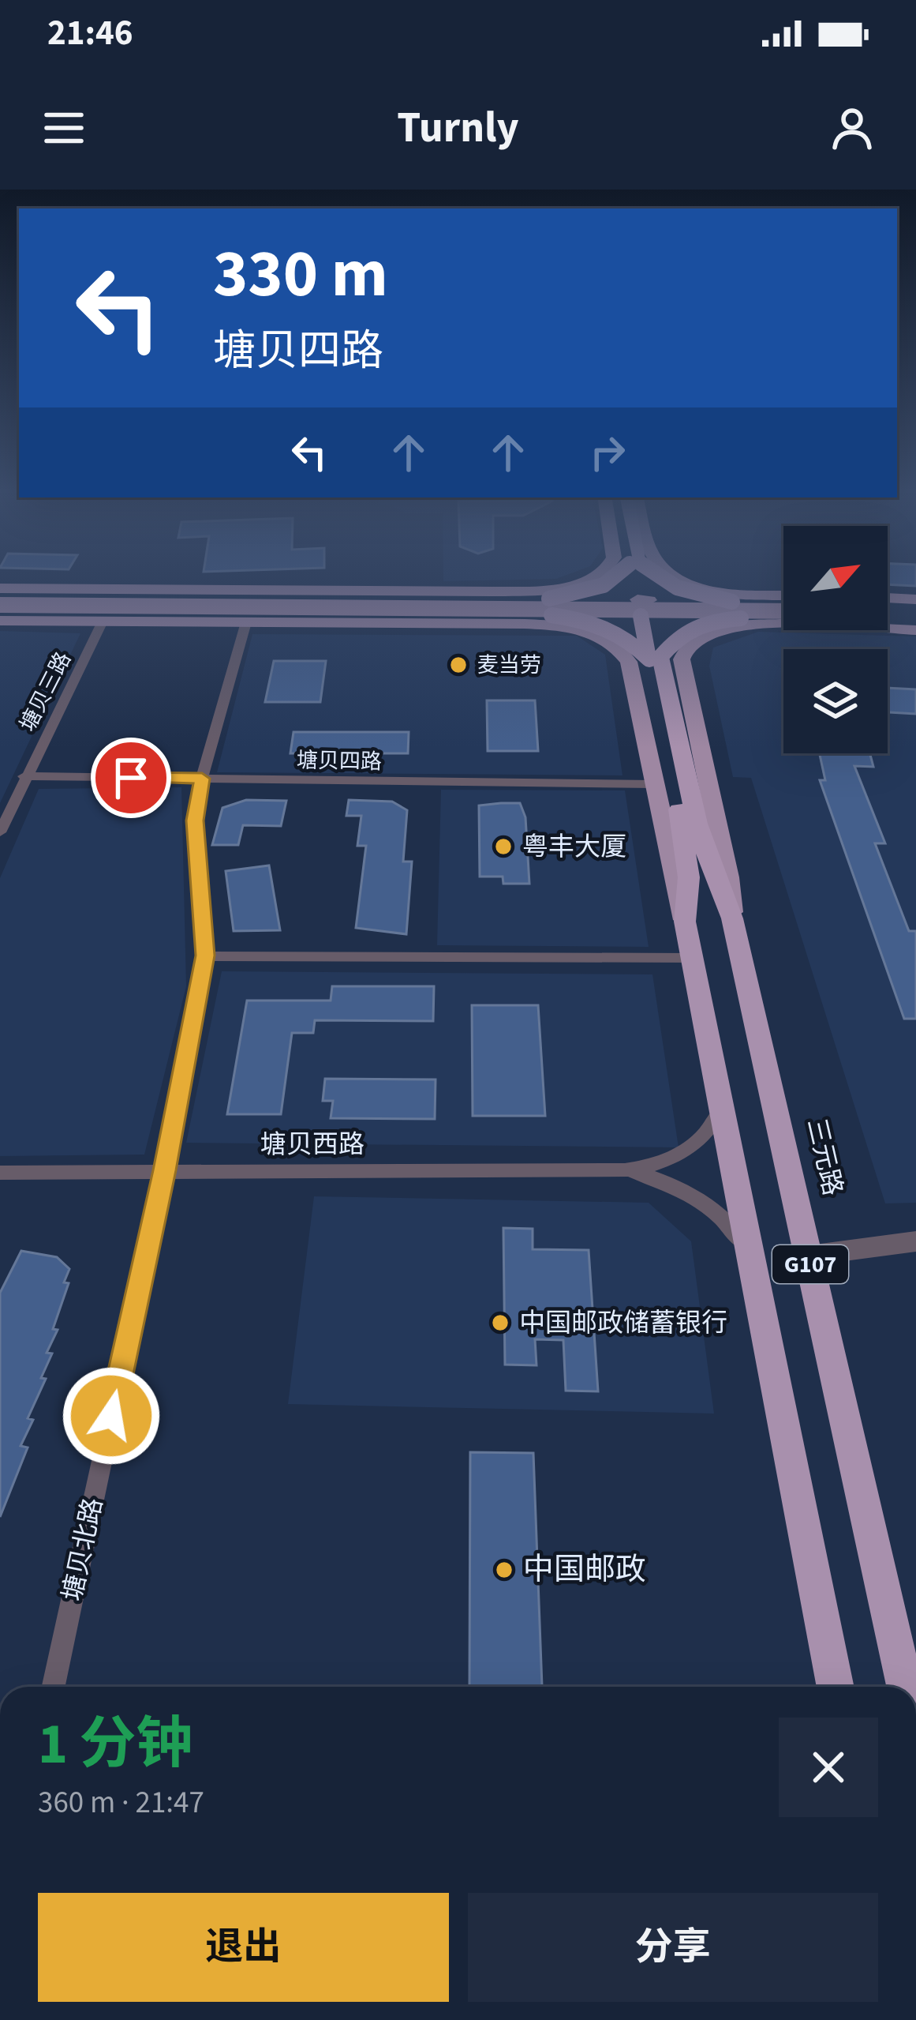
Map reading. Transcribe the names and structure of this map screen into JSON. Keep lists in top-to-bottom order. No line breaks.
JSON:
{"streets":{"highway":["三元路","G107"],"street":["塘贝三路","塘贝四路","塘贝西路","塘贝北路"]},"crossings":[["塘贝三路","塘贝四路"],["塘贝四路","三元路"],["塘贝四路","塘贝北路"],["塘贝西路","塘贝北路"],["三元路","G107"]],"places":["麦当劳","粤丰大厦","中国邮政储蓄银行","中国邮政"],"north":"top right","page":{"status":"21:46","header":"Turnly","turn":["330 m","塘贝四路"],"heading":["1 分钟","360 m · 21:47"],"buttons":["退出","分享"]}}
